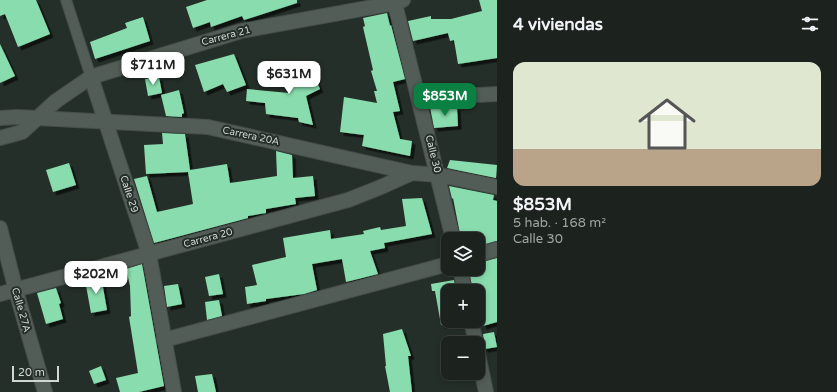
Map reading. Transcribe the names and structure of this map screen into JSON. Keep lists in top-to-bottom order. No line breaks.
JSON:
{"streets":{"street":["Carrera 21","Carrera 20A","Calle 30","Calle 29","Carrera 20","Calle 27A"]},"crossings":[["Carrera 21","Carrera 20A"],["Carrera 21","Calle 30"],["Carrera 21","Calle 29"],["Carrera 20A","Calle 30"],["Carrera 20A","Calle 29"],["Carrera 20A","Carrera 20"],["Calle 29","Carrera 20"],["Carrera 20","Calle 27A"]],"scale_bar":"20 m","page":{"heading":"4 viviendas","list":[{"name":"$853M","note":"5 hab. · 168 m² · Calle 30"}],"price":["$711M","$631M","$853M","$202M"],"map_buttons":["+","−"],"scale":"20 m"}}
